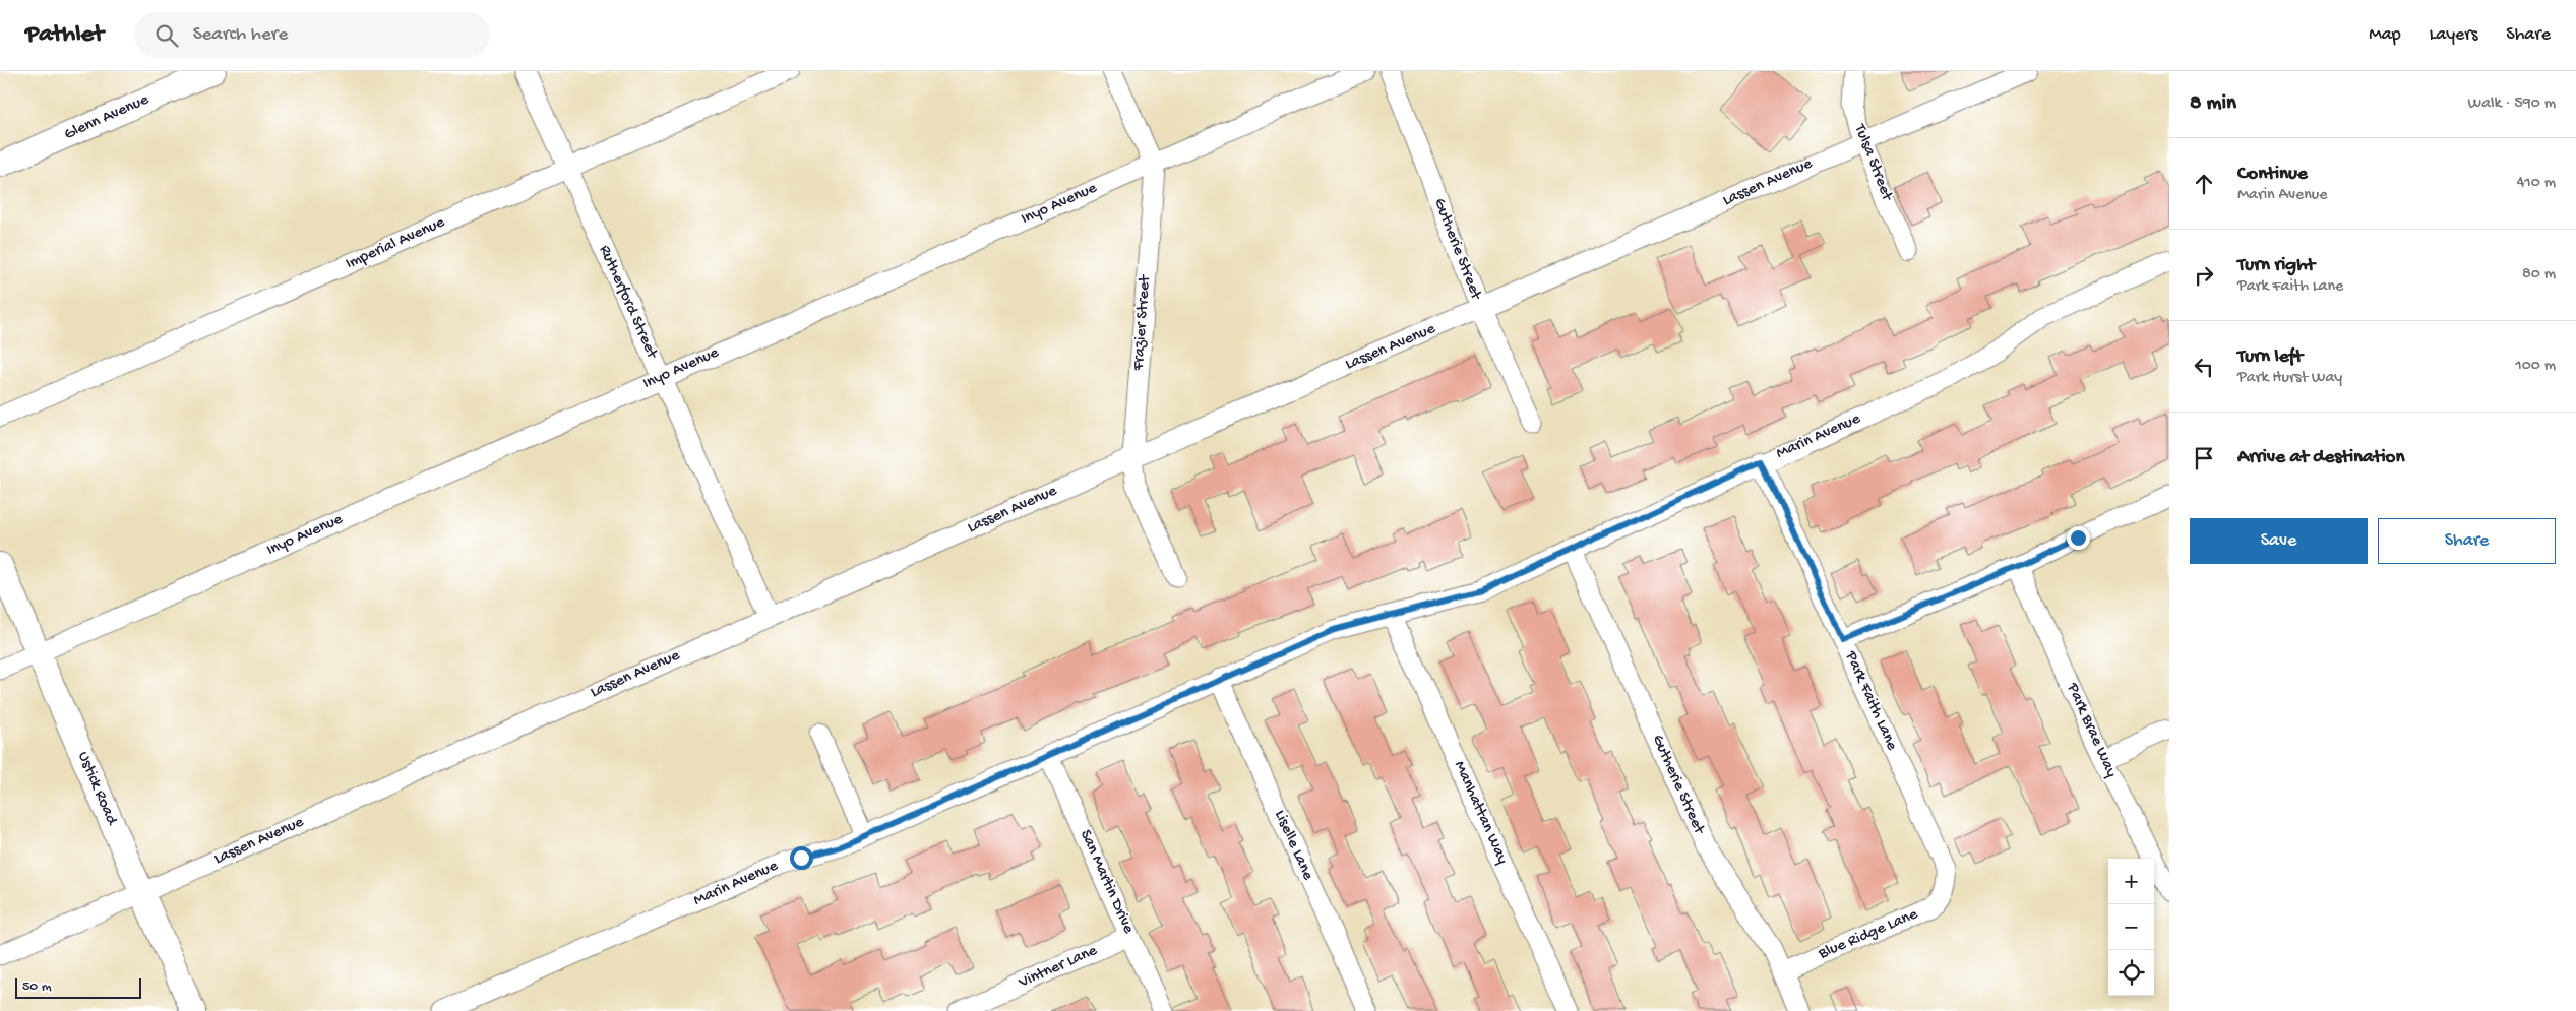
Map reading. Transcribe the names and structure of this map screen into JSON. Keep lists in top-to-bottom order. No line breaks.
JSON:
{"streets":{"street":["Glenn Avenue","Tulsa Street","Lassen Avenue","Inyo Avenue","Imperial Avenue","Gutherie Street","Rutherford Street","Frazier Street","Marin Avenue","Park Faith Lane","Park Brae Way","Ustick Road","Manhattan Way","Liselle Lane","San Martin Drive","Blue Ridge Lane","Vintner Lane"]},"crossings":[["Tulsa Street","Lassen Avenue"],["Lassen Avenue","Gutherie Street"],["Lassen Avenue","Rutherford Street"],["Lassen Avenue","Frazier Street"],["Lassen Avenue","Ustick Road"],["Inyo Avenue","Rutherford Street"],["Inyo Avenue","Frazier Street"],["Inyo Avenue","Ustick Road"],["Imperial Avenue","Rutherford Street"],["Gutherie Street","Marin Avenue"],["Gutherie Street","Blue Ridge Lane"],["Marin Avenue","Park Faith Lane"],["Marin Avenue","Manhattan Way"],["Marin Avenue","Liselle Lane"],["Marin Avenue","San Martin Drive"],["Park Faith Lane","Blue Ridge Lane"],["San Martin Drive","Vintner Lane"]],"scale_bar":"50 m","page":{"header":"Pathlet","search":"Search here","nav":["Map","Layers","Share"],"heading":["8 min","Walk · 590 m"],"list":[["Continue","Marin Avenue","410 m"],["Turn right","Park Faith Lane","80 m"],["Turn left","Park Hurst Way","100 m"],"Arrive at destination"],"buttons":["Save","Share"],"map_buttons":["+","−"],"scale":"50 m"}}
